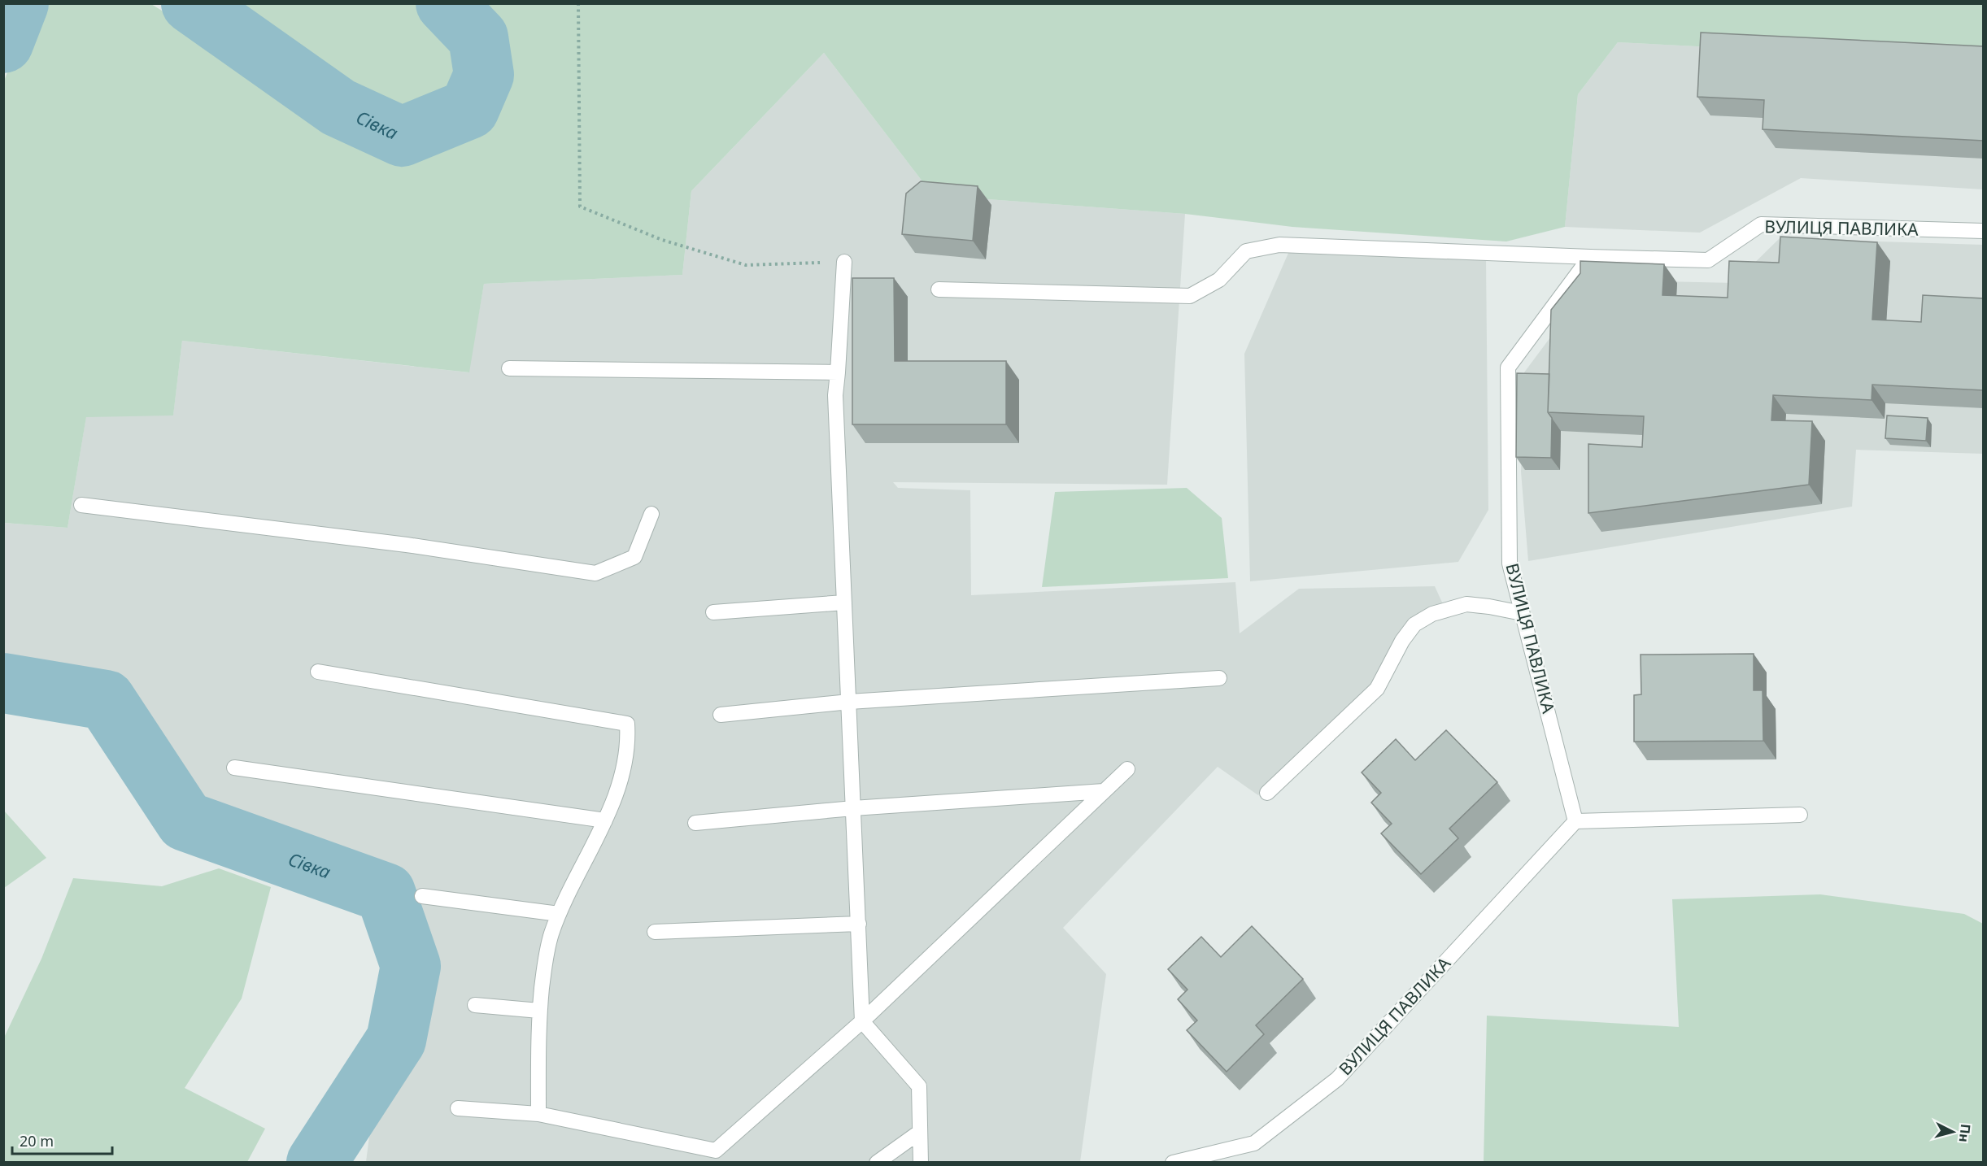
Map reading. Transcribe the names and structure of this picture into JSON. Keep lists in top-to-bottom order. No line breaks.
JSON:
{"streets":{"street":["ВУЛИЦЯ ПАВЛИКА"]},"water":["Сівка"],"scale_bar":"20 m","north":"right"}
